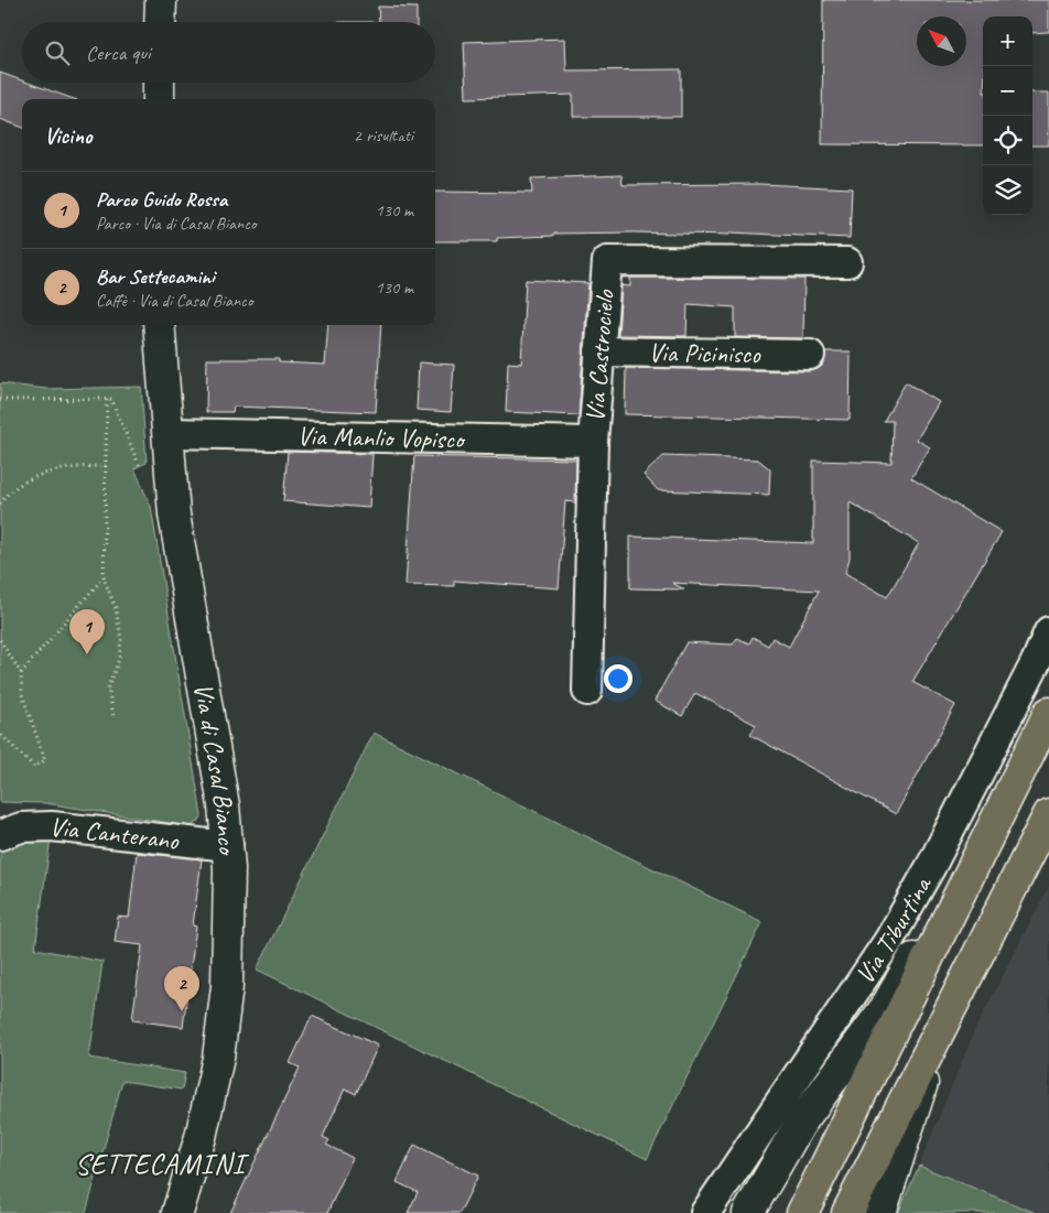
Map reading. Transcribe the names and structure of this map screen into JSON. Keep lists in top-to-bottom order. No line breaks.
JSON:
{"streets":{"main road":["Via Tiburtina"],"street":["Via Picinisco","Via Castrocielo","Via Manlio Vopisco","Via di Casal Bianco","Via Canterano"]},"crossings":[["Via Picinisco","Via Castrocielo"],["Via Castrocielo","Via Manlio Vopisco"],["Via Manlio Vopisco","Via di Casal Bianco"],["Via di Casal Bianco","Via Canterano"]],"districts":["SETTECAMINI"],"north":"top left","page":{"map_buttons":["+","−"],"search":"Cerca qui","heading":["Vicino","2 risultati"],"list":[{"mark":"1","name":"Parco Guido Rossa","note":"Parco · Via di Casal Bianco","value":"130 m"},{"mark":"2","name":"Bar Settecamini","note":"Caffè · Via di Casal Bianco","value":"130 m"}],"pins":["1","2"]}}
